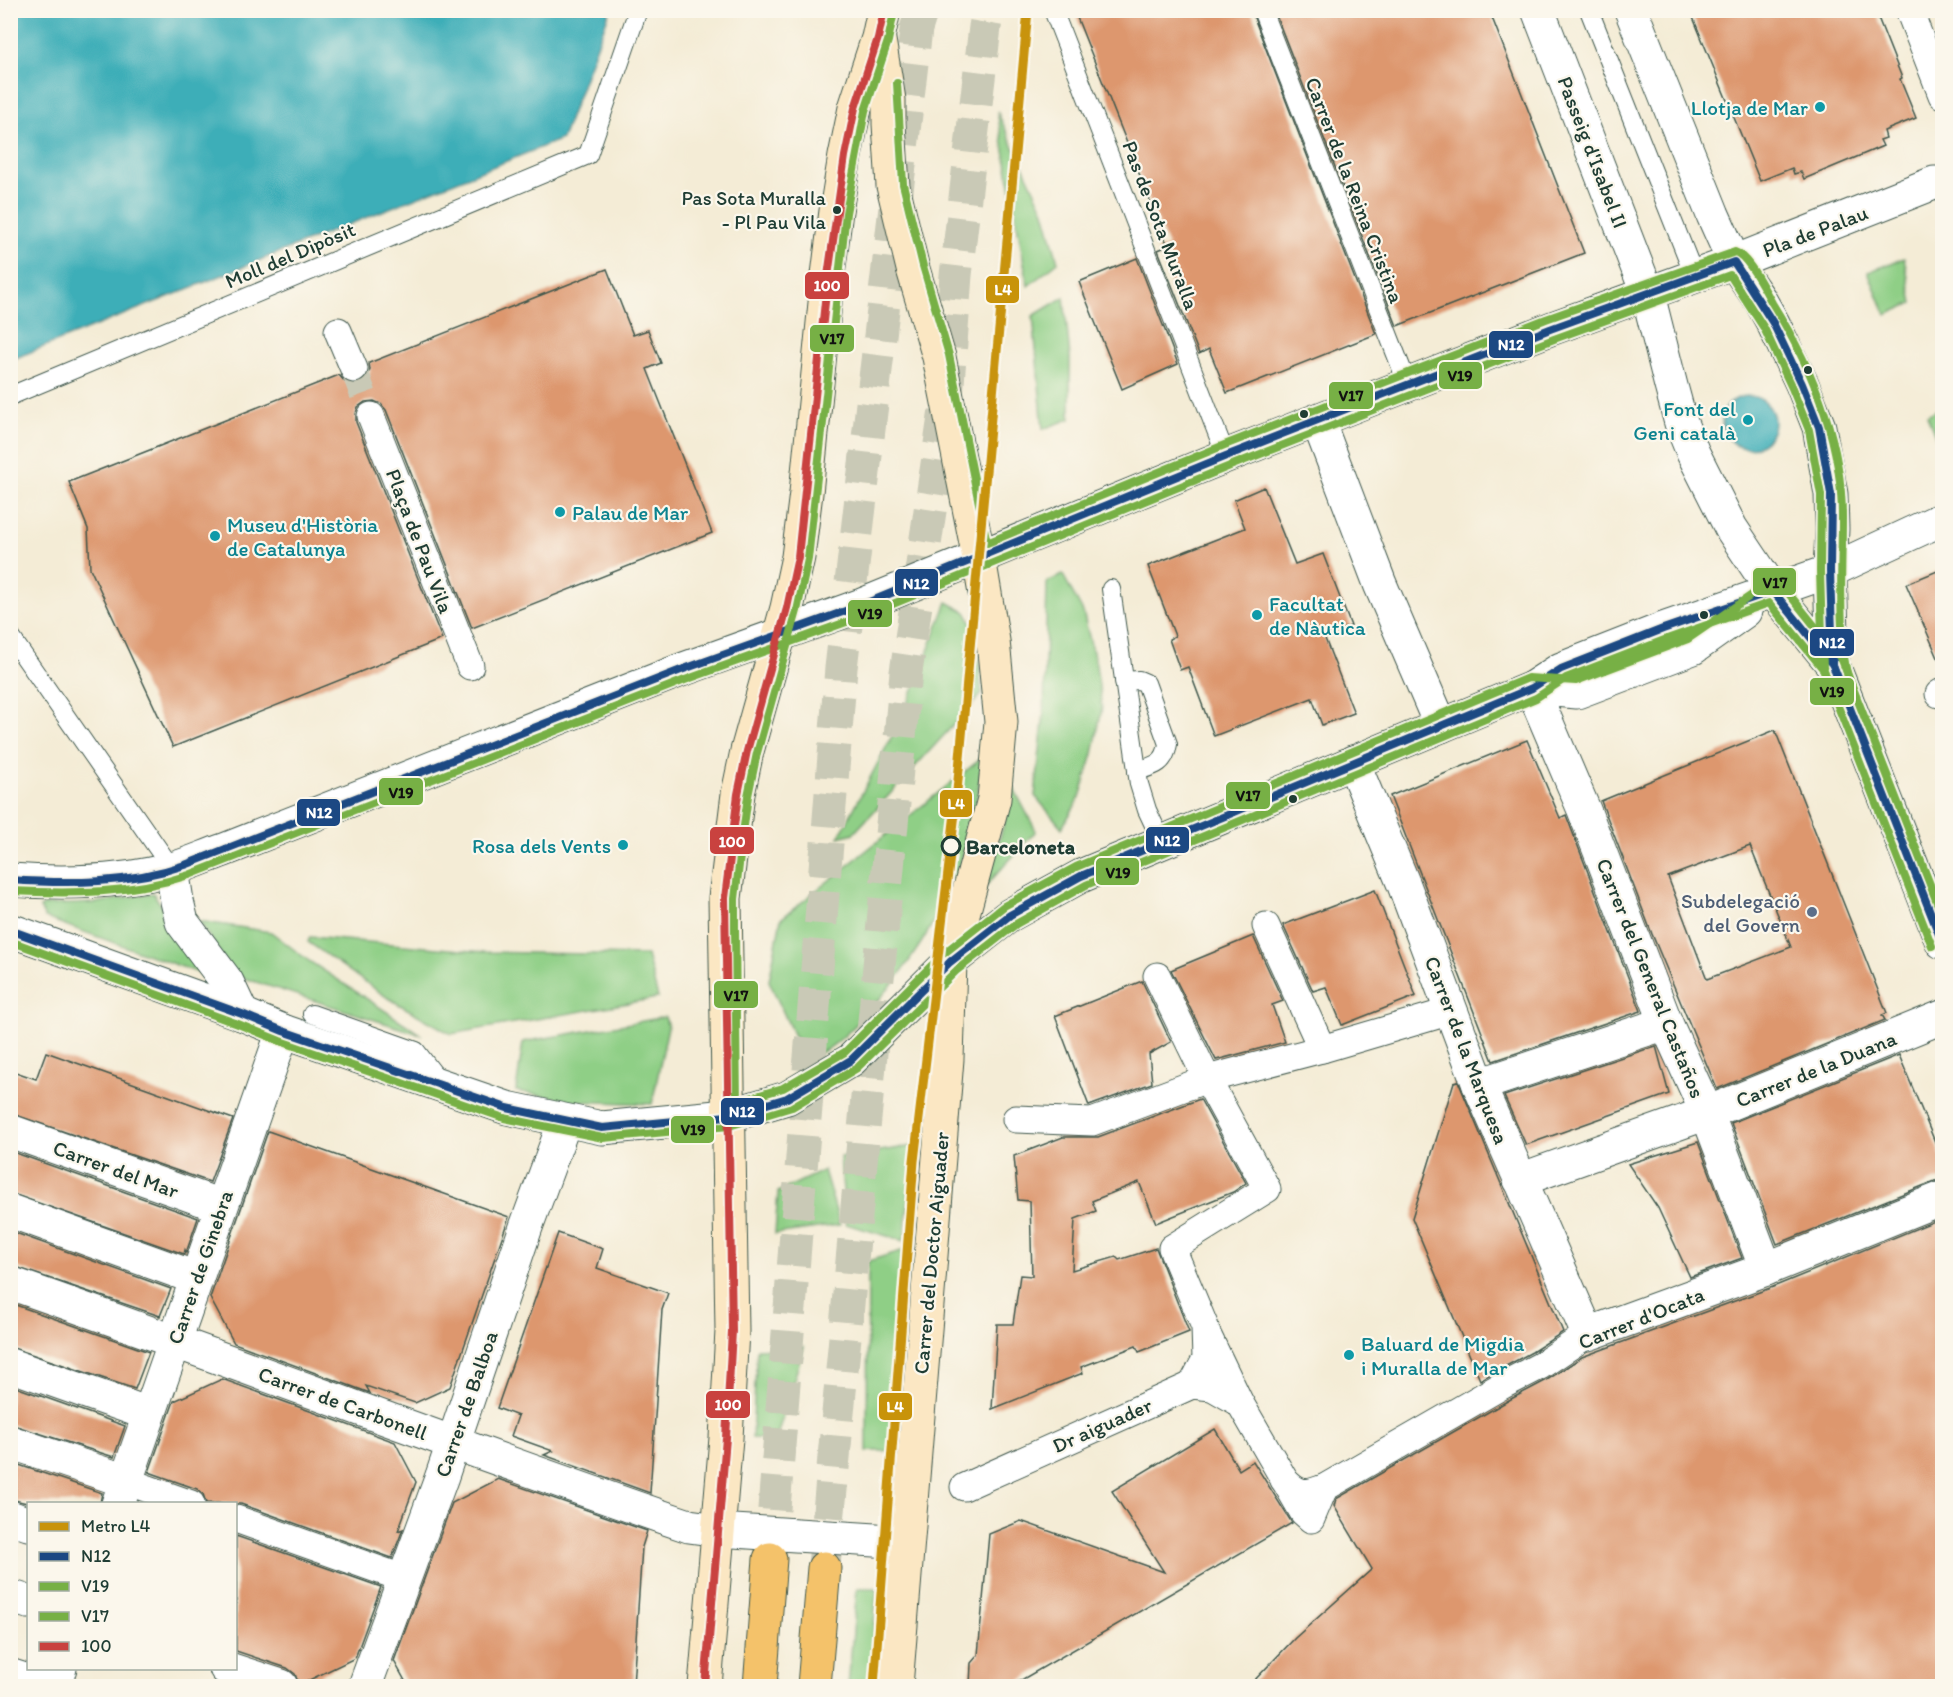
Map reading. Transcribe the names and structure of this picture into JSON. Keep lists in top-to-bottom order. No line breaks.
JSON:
{"streets":{"main road":["Carrer del Doctor Aiguader"],"street":["Passeig d'Isabel II","Pla de Palau","Plaça de Pau Vila","Carrer del General Castaños","Carrer de la Marquesa","Carrer de la Duana","Carrer del Mar","Carrer de Ginebra","Carrer d'Ocata","Carrer de Carbonell","Carrer de Balboa","Dr aiguader"],"lane":["Carrer de la Reina Cristina","Pas de Sota Muralla","Moll del Dipòsit"]},"crossings":[["Passeig d'Isabel II","Pla de Palau"],["Carrer de la Reina Cristina","Pla de Palau"],["Pas de Sota Muralla","Pla de Palau"],["Carrer del General Castaños","Carrer de la Duana"],["Carrer del General Castaños","Carrer d'Ocata"],["Carrer de la Marquesa","Carrer de la Duana"],["Carrer de la Marquesa","Carrer d'Ocata"],["Carrer del Mar","Carrer de Ginebra"],["Carrer del Doctor Aiguader","Carrer de Carbonell"],["Carrer de Ginebra","Carrer de Carbonell"],["Carrer de Carbonell","Carrer de Balboa"]],"places":["Llotja de Mar","Pas Sota Muralla - Pl Pau Vila","Font del Geni català","Palau de Mar","Museu d'Història de Catalunya","Facultat de Nàutica","Rosa dels Vents","Barceloneta","Subdelegació del Govern","Baluard de Migdia i Muralla de Mar"],"lines":["metro line L4","transit line 100","transit line V17","transit line N12","transit line V19"],"legend":["Metro L4","N12","V19","V17","100"]}
